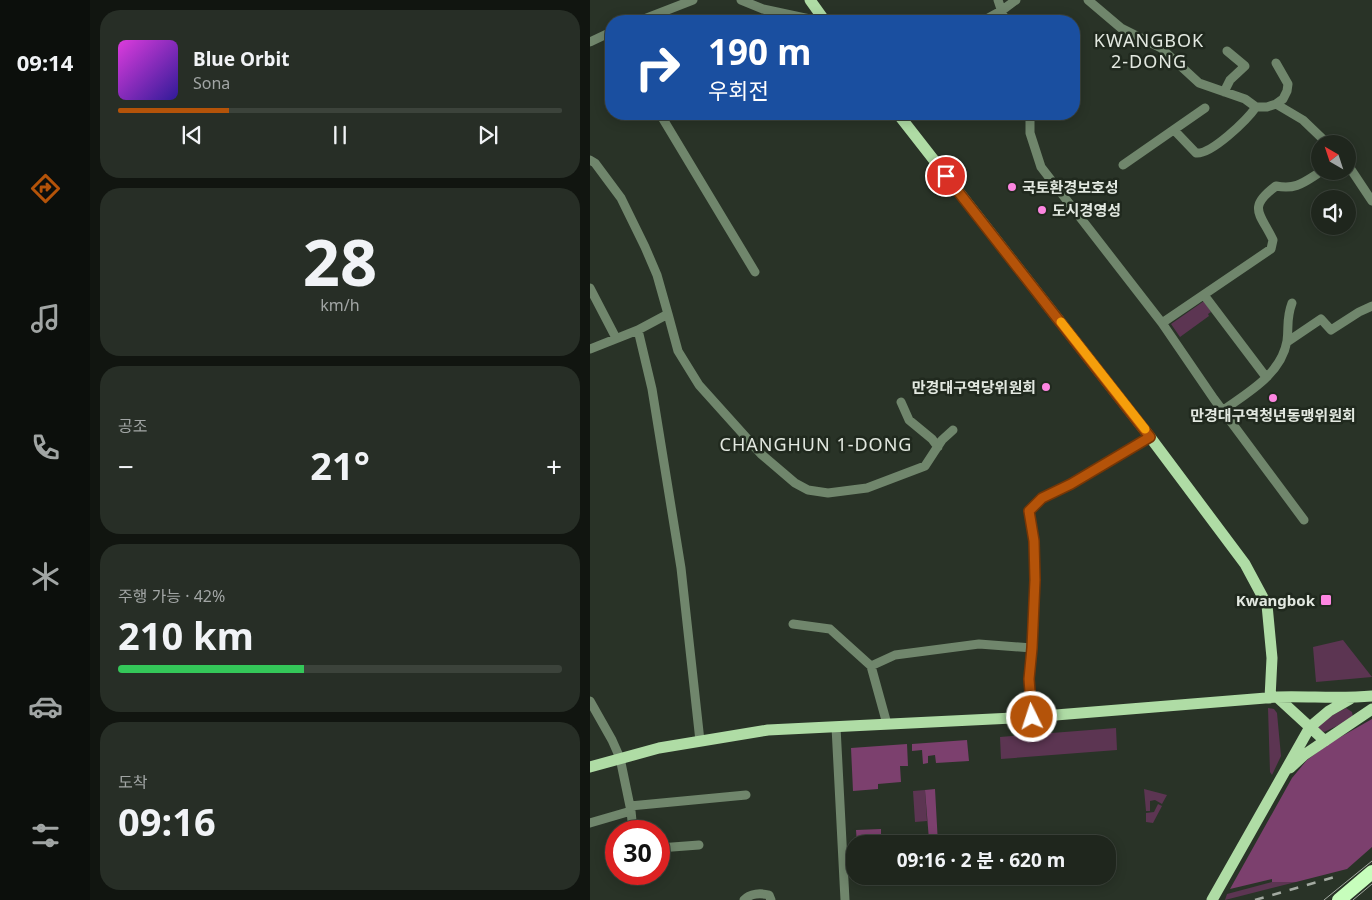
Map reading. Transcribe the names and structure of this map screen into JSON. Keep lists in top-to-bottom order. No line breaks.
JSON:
{"districts":["KWANGBOK 2-DONG","CHANGHUN 1-DONG"],"places":{"other":["국토환경보호성","도시경영성","만경대구역당위원회","만경대구역청년동맹위원회"],"transit":["Kwangbok"]},"north":"top left","page":{"tabs":"09:14","turn":["190 m","우회전"],"song":["Blue Orbit","Sona"],"tile":[["28","km/h"],"공조",["주행 가능 · 42%","210 km"],["도착","09:16"]],"heat":["−","21°","+"],"limit":"30","trip":"09:16 · 2 분 · 620 m"}}
